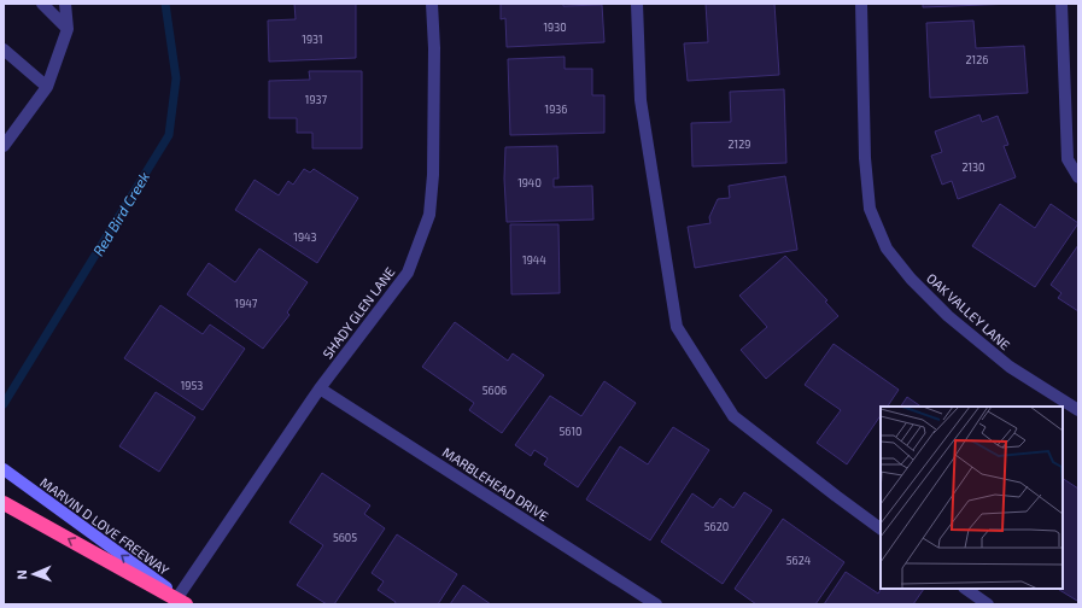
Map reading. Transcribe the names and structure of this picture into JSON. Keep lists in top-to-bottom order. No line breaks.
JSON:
{"streets":{"main road":["MARVIN D LOVE FREEWAY"],"street":["OAK VALLEY LANE","SHADY GLEN LANE","MARBLEHEAD DRIVE"]},"crossings":[["SHADY GLEN LANE","MARBLEHEAD DRIVE"],["SHADY GLEN LANE","MARVIN D LOVE FREEWAY"]],"one_way":["MARVIN D LOVE FREEWAY"],"water":["Red Bird Creek"],"house_numbers":["1930","1931","2126","1937","1936","2129","2130","1940","1943","1944","1947","1953","5606","5610","5620","5605","5624"],"north":"left"}
